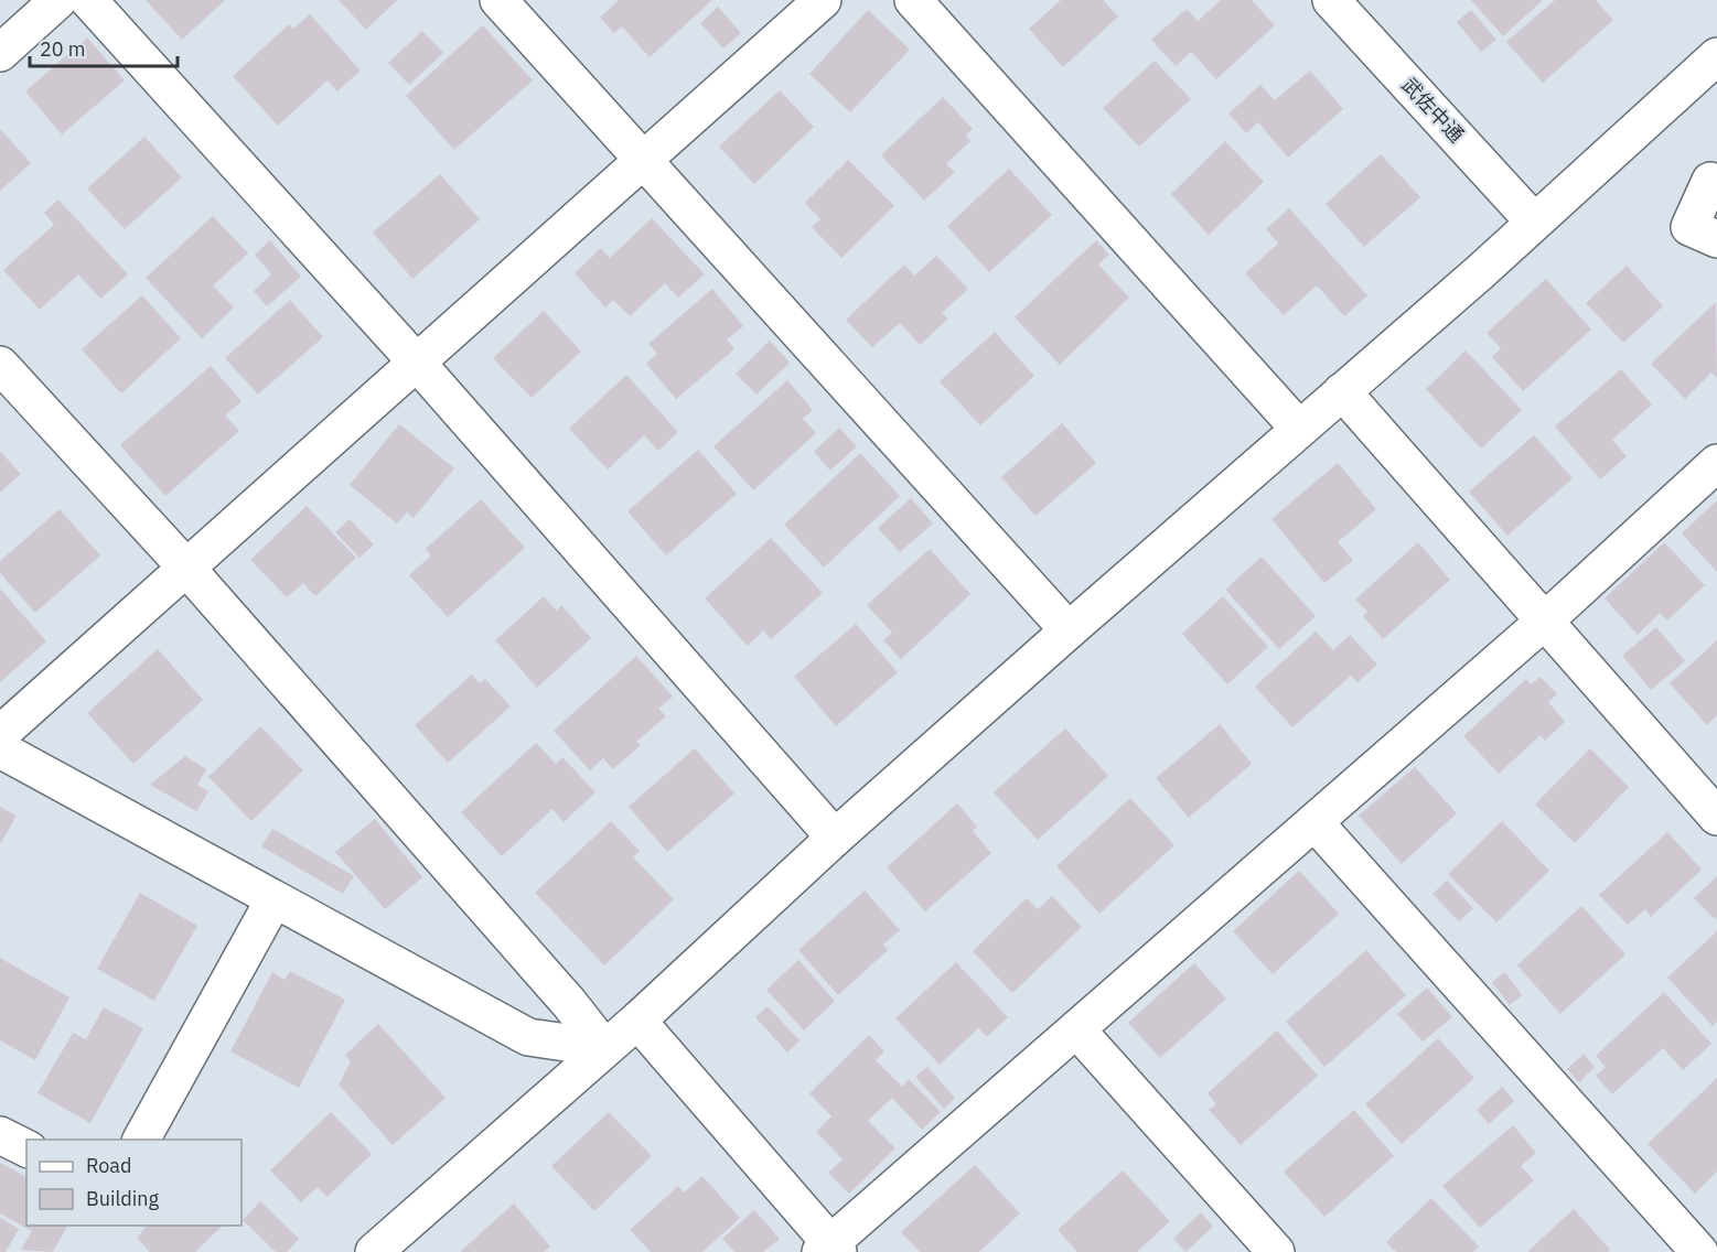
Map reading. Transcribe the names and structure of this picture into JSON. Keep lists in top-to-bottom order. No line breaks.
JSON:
{"streets":{"street":["武佐中通"]},"legend":["Road","Building"],"scale_bar":"20 m"}
